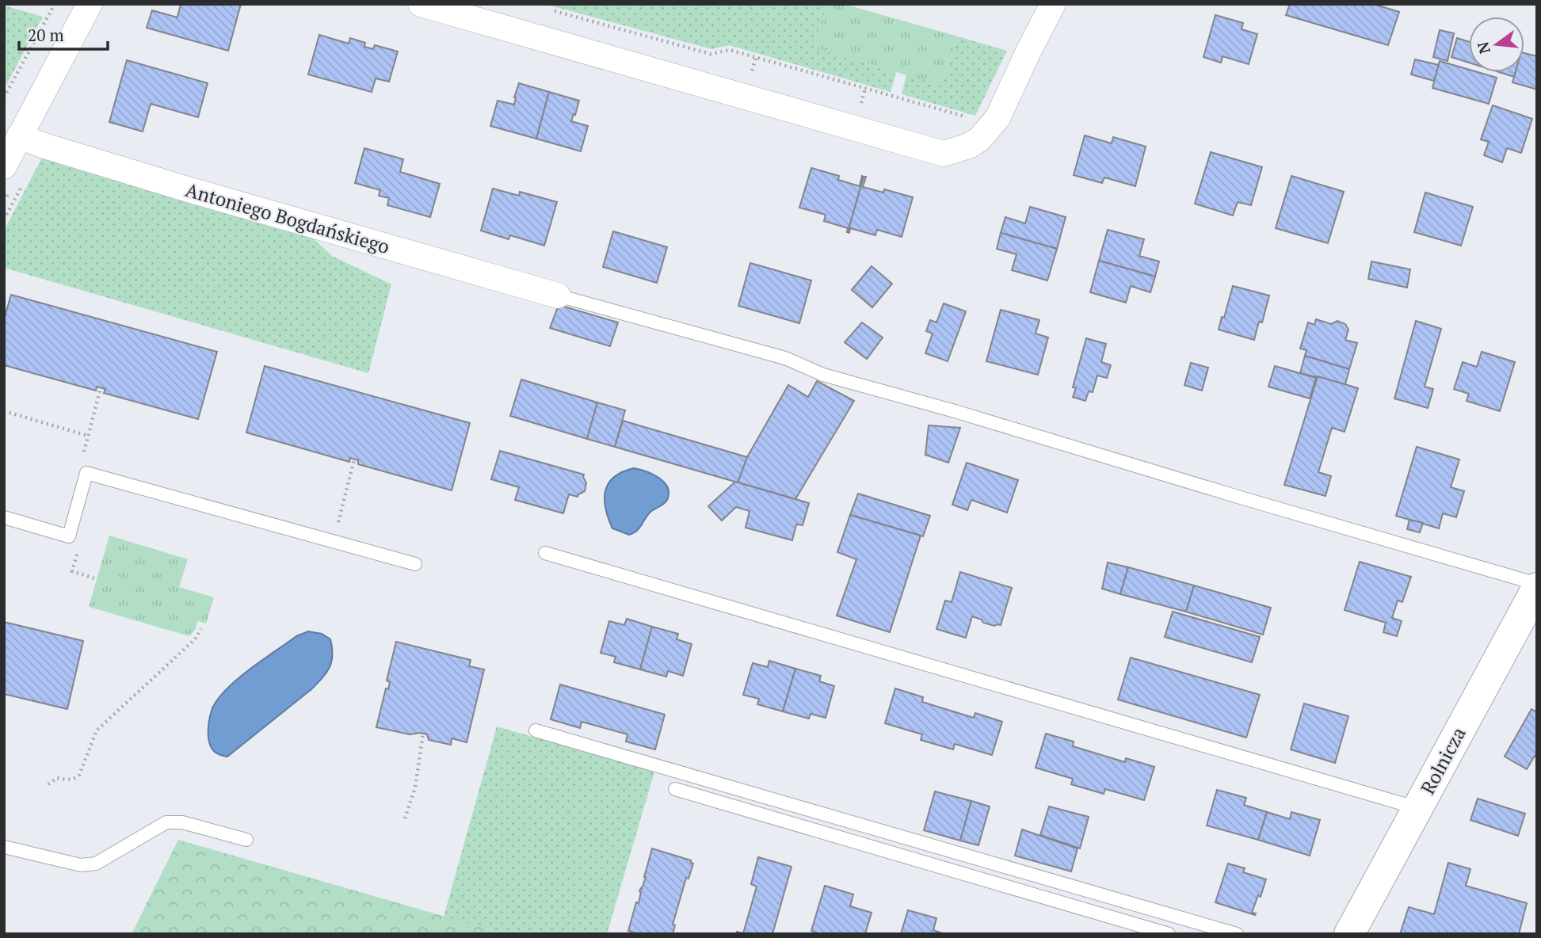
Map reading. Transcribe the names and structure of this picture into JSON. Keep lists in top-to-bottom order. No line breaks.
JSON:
{"streets":{"street":["Antoniego Bogdańskiego","Rolnicza"]},"scale_bar":"20 m","north":"left"}
